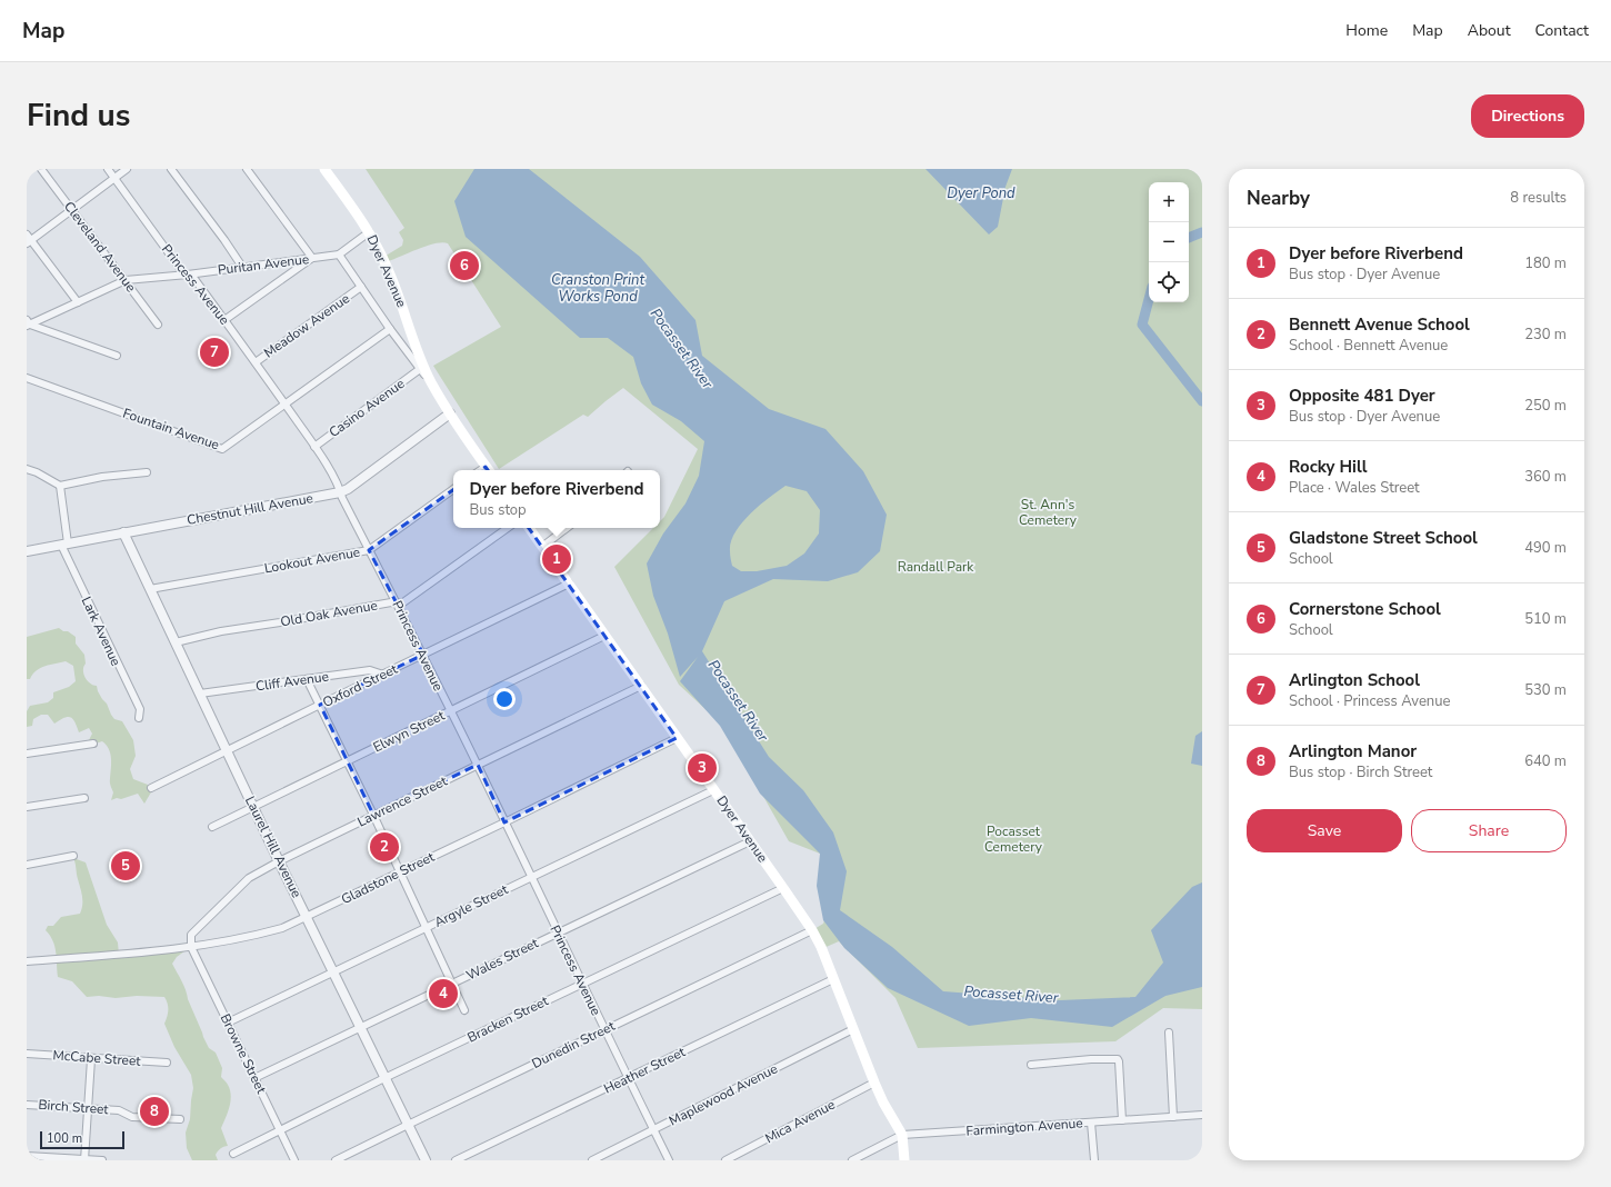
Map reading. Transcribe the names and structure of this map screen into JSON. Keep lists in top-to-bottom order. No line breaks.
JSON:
{"streets":{"main road":["Dyer Avenue"],"street":["Cleveland Avenue","Puritan Avenue","Princess Avenue","Meadow Avenue","Casino Avenue","Fountain Avenue","Chestnut Hill Avenue","Lookout Avenue","Old Oak Avenue","Lark Avenue","Cliff Avenue","Oxford Street","Elwyn Street","Lawrence Street","Laurel Hill Avenue","Gladstone Street","Argyle Street","Wales Street","Bracken Street","Dunedin Street","Browne Street","McCabe Street","Heather Street","Maplewood Avenue","Birch Street","Mica Avenue","Farmington Avenue"]},"crossings":[["Cleveland Avenue","Puritan Avenue"],["Puritan Avenue","Princess Avenue"],["Dyer Avenue","Meadow Avenue"],["Dyer Avenue","Casino Avenue"],["Dyer Avenue","Fountain Avenue"],["Dyer Avenue","Chestnut Hill Avenue"],["Dyer Avenue","Oxford Street"],["Dyer Avenue","Elwyn Street"],["Dyer Avenue","Lawrence Street"],["Dyer Avenue","Gladstone Street"],["Dyer Avenue","Argyle Street"],["Dyer Avenue","Wales Street"],["Dyer Avenue","Bracken Street"],["Dyer Avenue","Dunedin Street"],["Dyer Avenue","Heather Street"],["Dyer Avenue","Maplewood Avenue"],["Dyer Avenue","Mica Avenue"],["Dyer Avenue","Farmington Avenue"],["Princess Avenue","Meadow Avenue"],["Princess Avenue","Casino Avenue"],["Princess Avenue","Fountain Avenue"],["Princess Avenue","Chestnut Hill Avenue"],["Princess Avenue","Lookout Avenue"],["Princess Avenue","Old Oak Avenue"],["Princess Avenue","Oxford Street"],["Princess Avenue","Elwyn Street"],["Princess Avenue","Lawrence Street"],["Princess Avenue","Gladstone Street"],["Princess Avenue","Argyle Street"],["Princess Avenue","Wales Street"],["Princess Avenue","Bracken Street"],["Princess Avenue","Dunedin Street"],["Princess Avenue","Heather Street"],["Princess Avenue","Maplewood Avenue"],["Meadow Avenue","Fountain Avenue"],["Chestnut Hill Avenue","Lark Avenue"],["Chestnut Hill Avenue","Laurel Hill Avenue"],["Lookout Avenue","Laurel Hill Avenue"],["Old Oak Avenue","Laurel Hill Avenue"],["Cliff Avenue","Oxford Street"],["Cliff Avenue","Laurel Hill Avenue"],["Oxford Street","Laurel Hill Avenue"],["Elwyn Street","Laurel Hill Avenue"],["Lawrence Street","Laurel Hill Avenue"],["Lawrence Street","Gladstone Street"],["Lawrence Street","Browne Street"],["Laurel Hill Avenue","Gladstone Street"],["Laurel Hill Avenue","Argyle Street"],["Laurel Hill Avenue","Wales Street"],["Laurel Hill Avenue","Bracken Street"],["Laurel Hill Avenue","Dunedin Street"],["Gladstone Street","Browne Street"],["Argyle Street","Browne Street"],["Wales Street","Browne Street"],["Bracken Street","Browne Street"]],"water":["Dyer Pond","Cranston Print Works Pond","Pocasset River"],"parks":["St. Ann's Cemetery","Randall Park","Pocasset Cemetery"],"scale_bar":"100 m","page":{"header":"Map","nav":["Home","Map","About","Contact"],"title":"Find us","buttons":["Directions",["Save","Share"]],"heading":["Nearby","8 results"],"map_buttons":["+","−"],"list":[{"mark":"1","name":"Dyer before Riverbend","note":"Bus stop · Dyer Avenue","value":"180 m"},{"mark":"2","name":"Bennett Avenue School","note":"School · Bennett Avenue","value":"230 m"},{"mark":"3","name":"Opposite 481 Dyer","note":"Bus stop · Dyer Avenue","value":"250 m"},{"mark":"4","name":"Rocky Hill","note":"Place · Wales Street","value":"360 m"},{"mark":"5","name":"Gladstone Street School","note":"School","value":"490 m"},{"mark":"6","name":"Cornerstone School","note":"School","value":"510 m"},{"mark":"7","name":"Arlington School","note":"School · Princess Avenue","value":"530 m"},{"mark":"8","name":"Arlington Manor","note":"Bus stop · Birch Street","value":"640 m"}],"pins":["6","7","1","3","2","5","4","8"],"popup":["Dyer before Riverbend","Bus stop"],"scale":"100 m"}}
